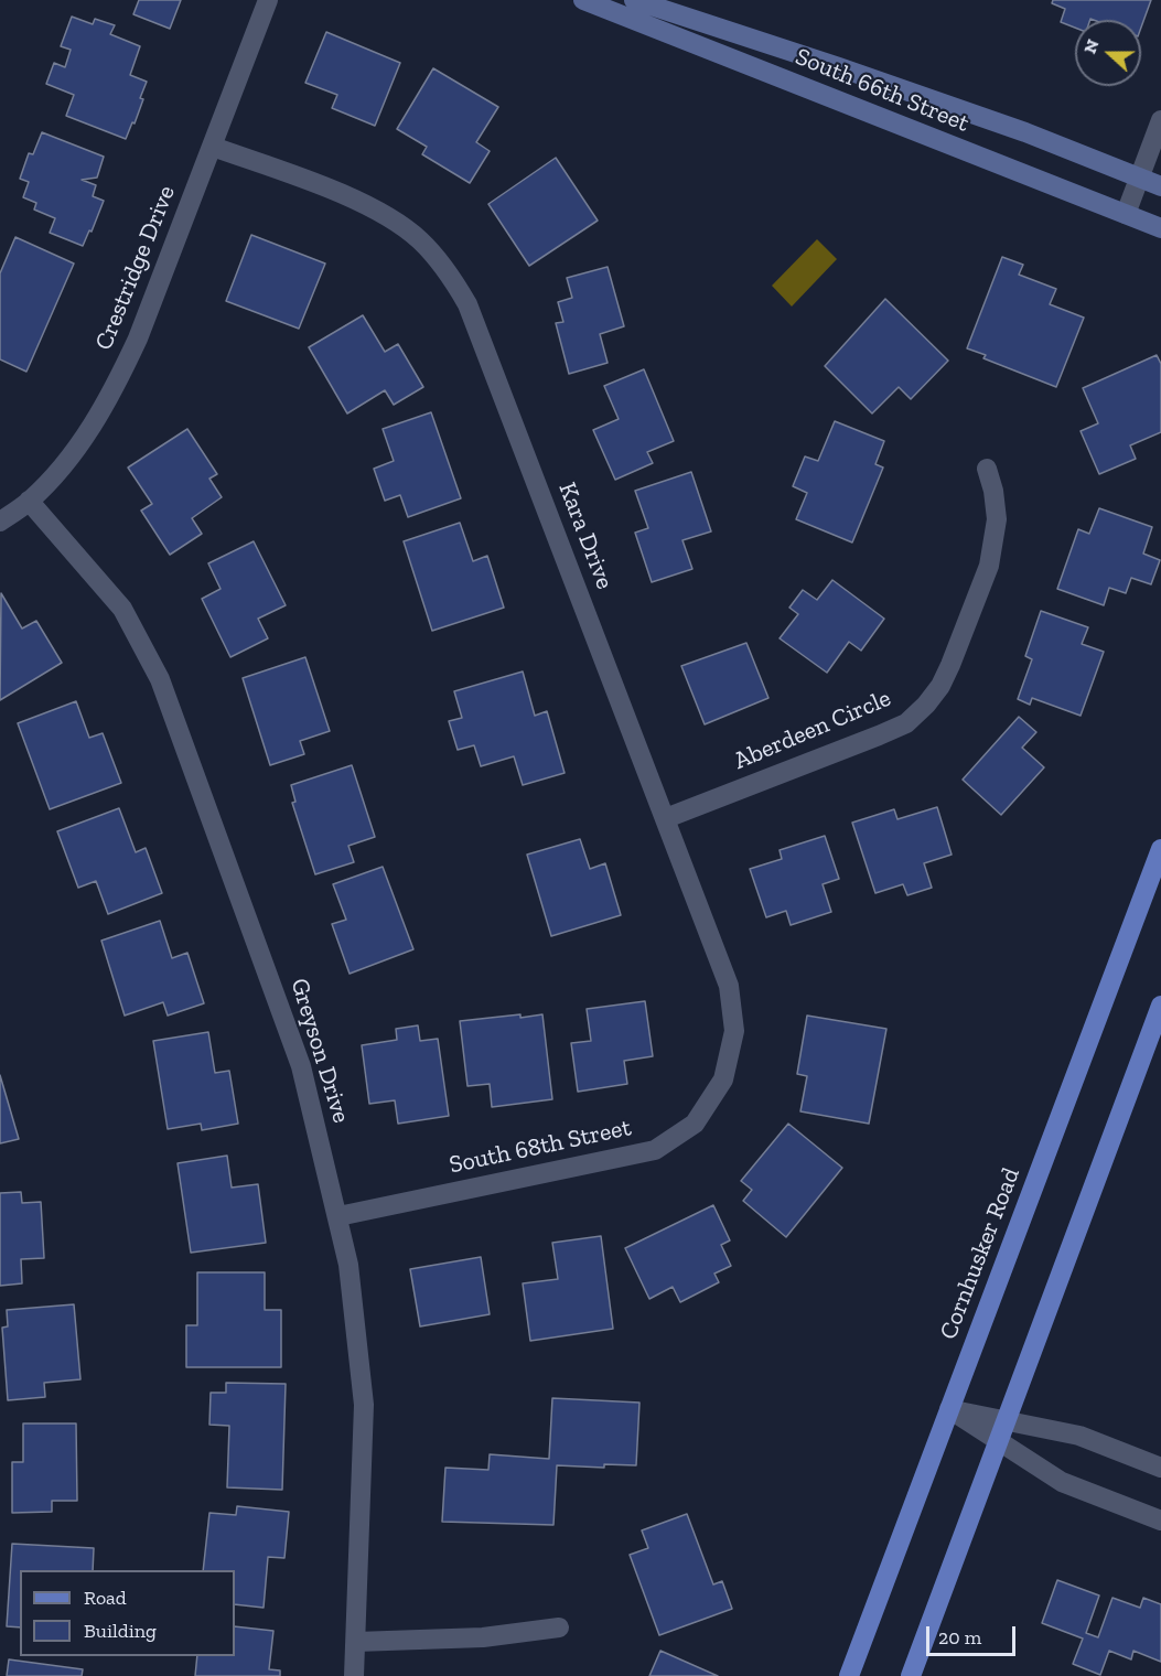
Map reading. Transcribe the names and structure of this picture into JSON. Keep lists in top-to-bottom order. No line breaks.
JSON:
{"streets":{"main road":["Cornhusker Road"],"street":["South 66th Street","Crestridge Drive","Kara Drive","Aberdeen Circle","Greyson Drive","South 68th Street"]},"crossings":[["Crestridge Drive","Kara Drive"],["Crestridge Drive","Greyson Drive"],["Kara Drive","Aberdeen Circle"],["Kara Drive","South 68th Street"],["Greyson Drive","South 68th Street"]],"legend":["Road","Building"],"scale_bar":"20 m","north":"left"}
